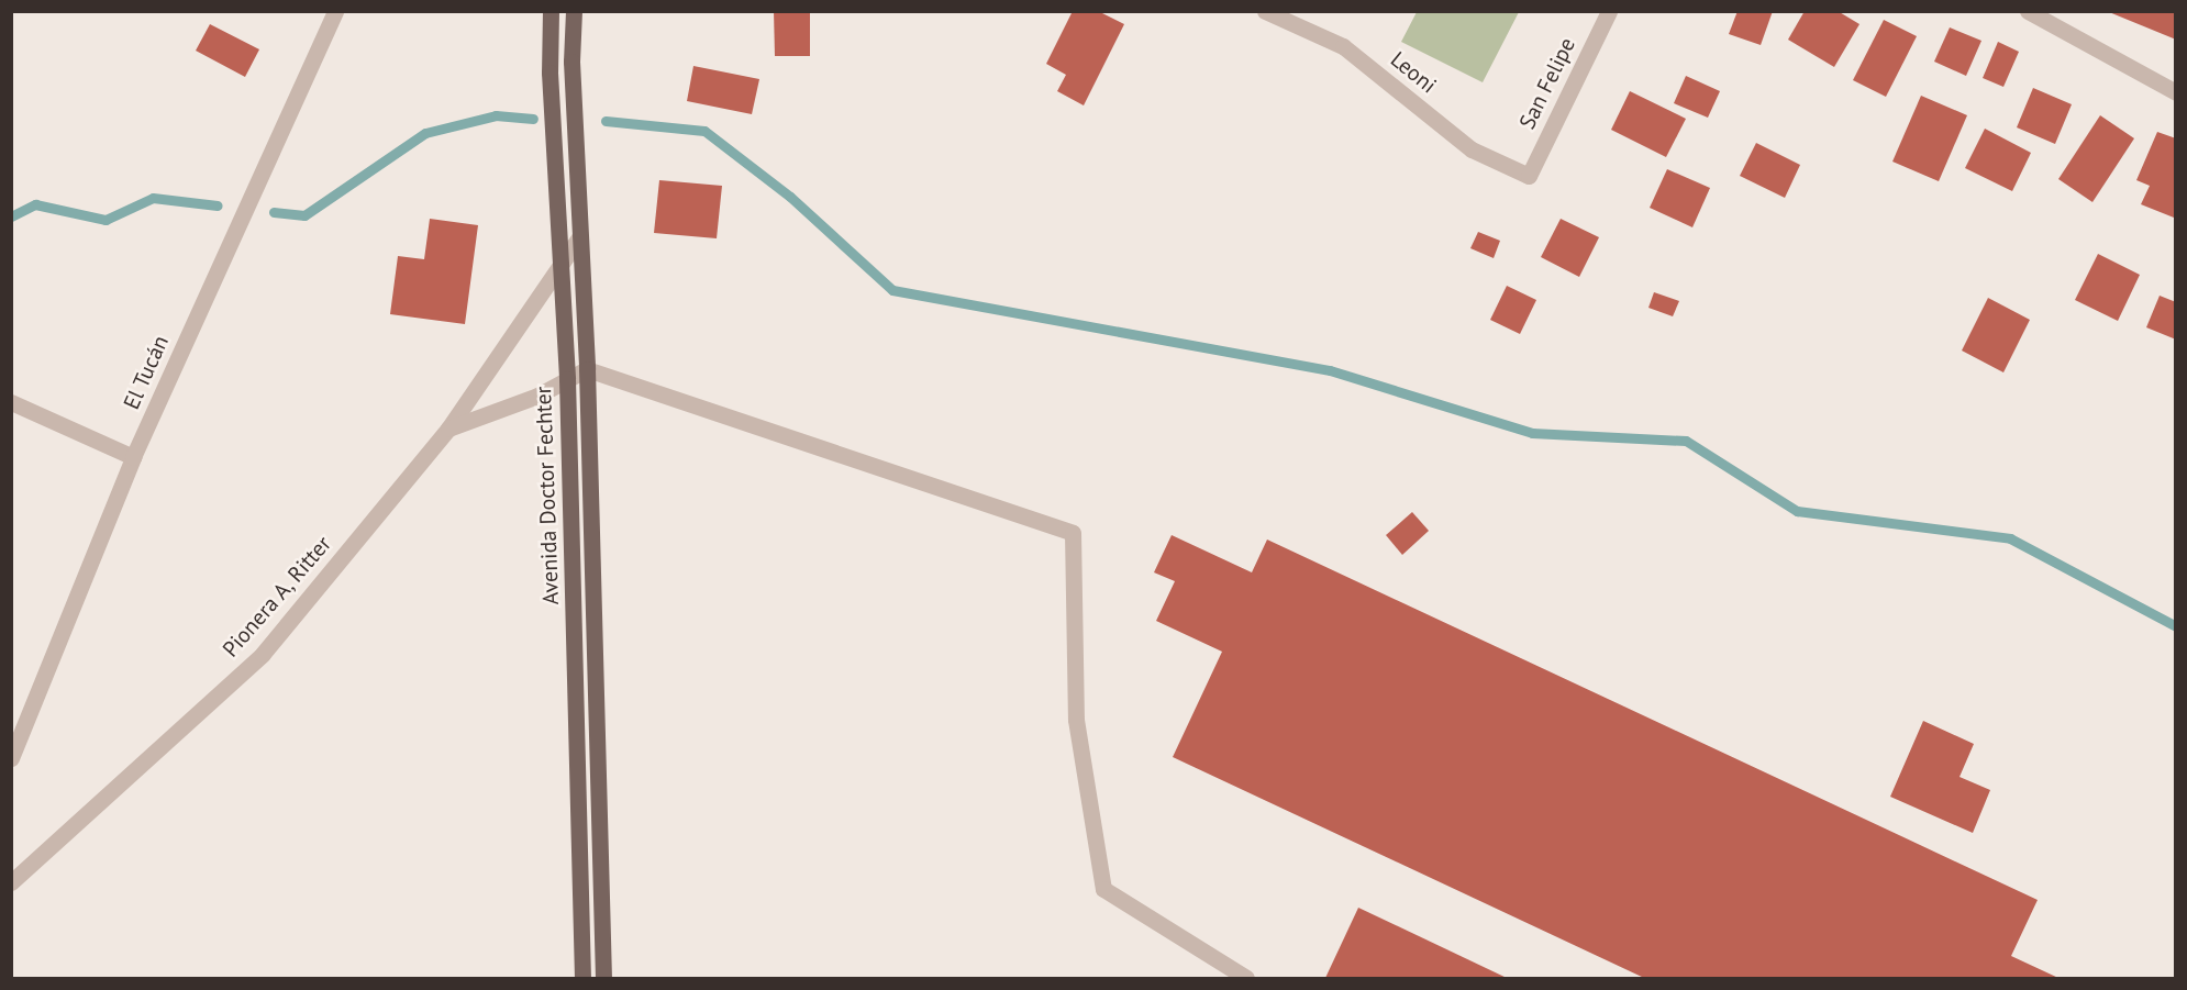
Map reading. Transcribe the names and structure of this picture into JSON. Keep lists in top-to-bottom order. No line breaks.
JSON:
{"streets":{"main road":["Avenida Doctor Fechter"],"street":["Leoni","San Felipe","El Tucán","Pionera A, Ritter"]},"crossings":[["Leoni","San Felipe"],["Avenida Doctor Fechter","Pionera A, Ritter"]]}
